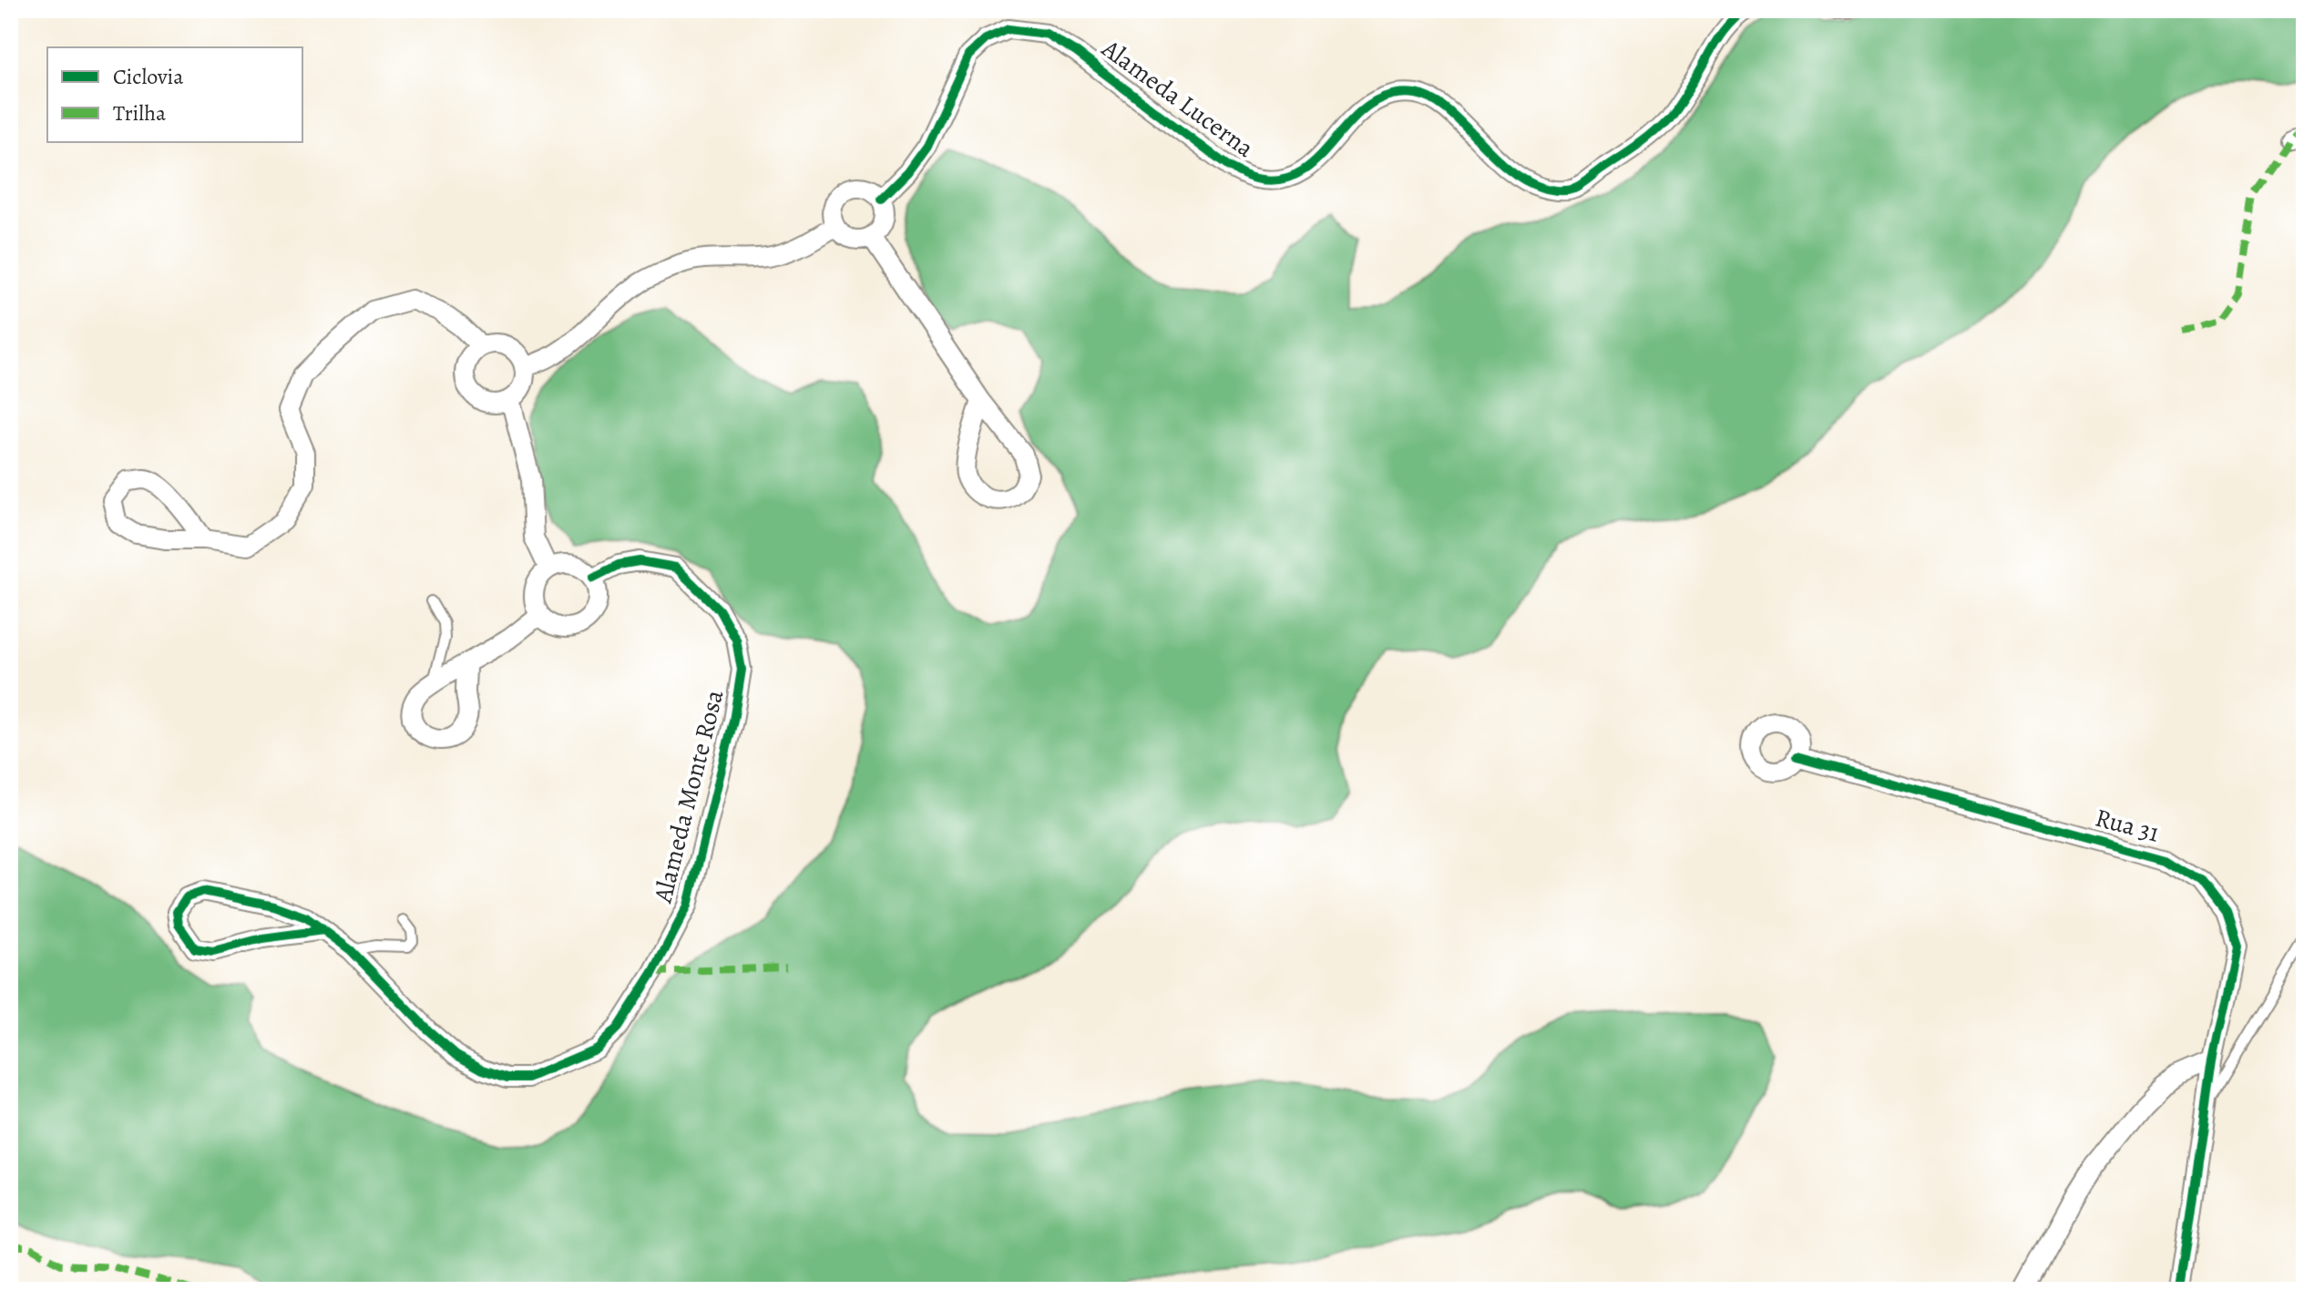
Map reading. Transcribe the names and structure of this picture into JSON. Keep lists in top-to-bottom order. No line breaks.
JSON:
{"streets":{"street":["Alameda Lucerna","Alameda Monte Rosa","Rua 31"]},"legend":["Ciclovia","Trilha"]}
